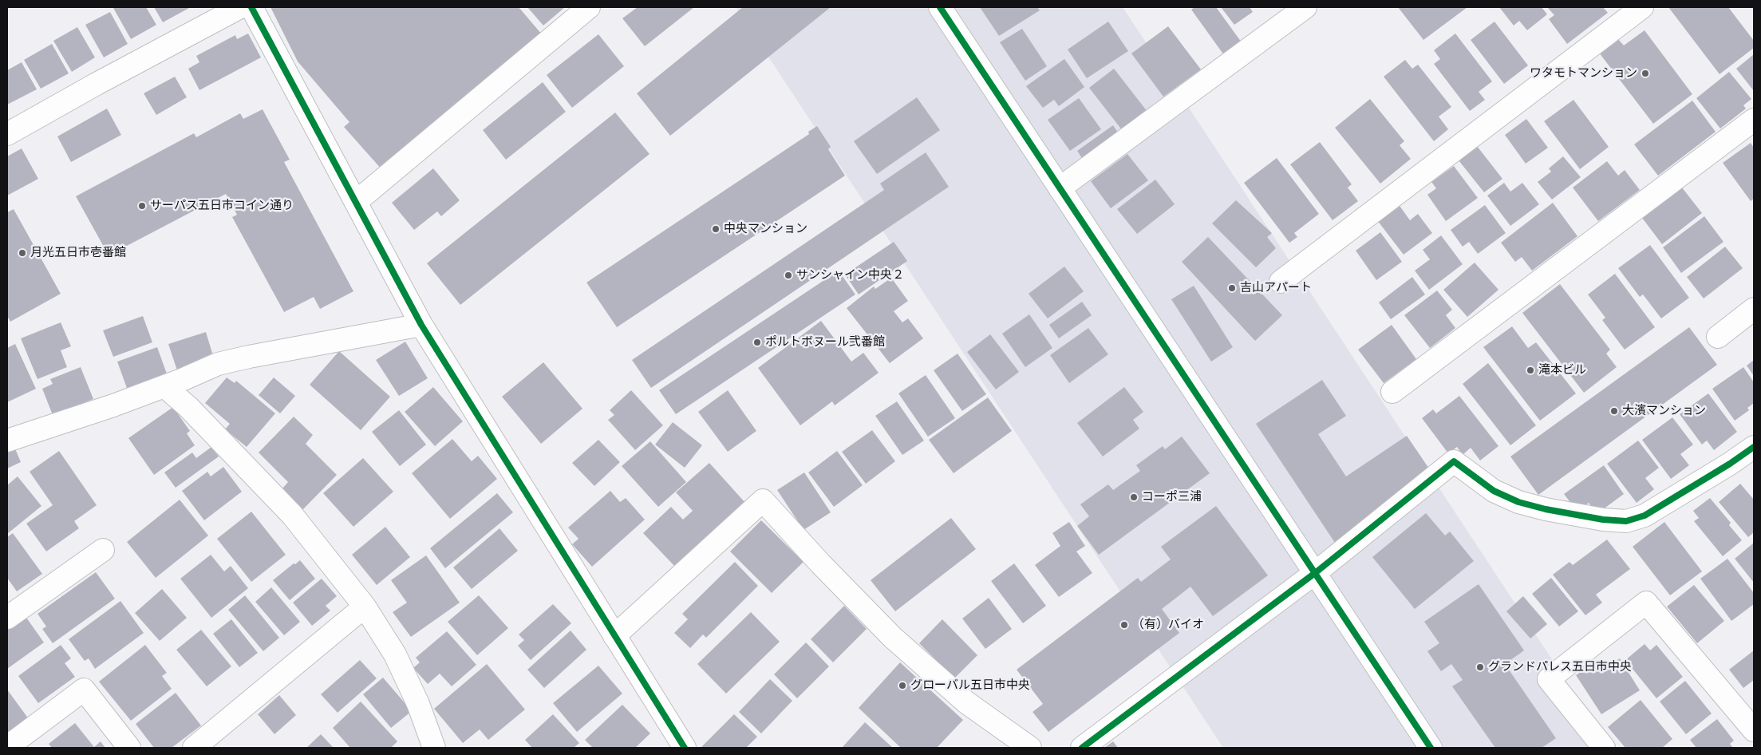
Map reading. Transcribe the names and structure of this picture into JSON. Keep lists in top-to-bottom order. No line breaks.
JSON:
{"places":["ワタモトマンション","サーパス五日市コイン通り","中央マンション","月光五日市壱番館","サンシャイン中央２","吉山アパート","ポルトボヌール弐番館","滝本ビル","大濱マンション","コーポ三浦","（有）バイオ","グランドパレス五日市中央","グローバル五日市中央"]}
